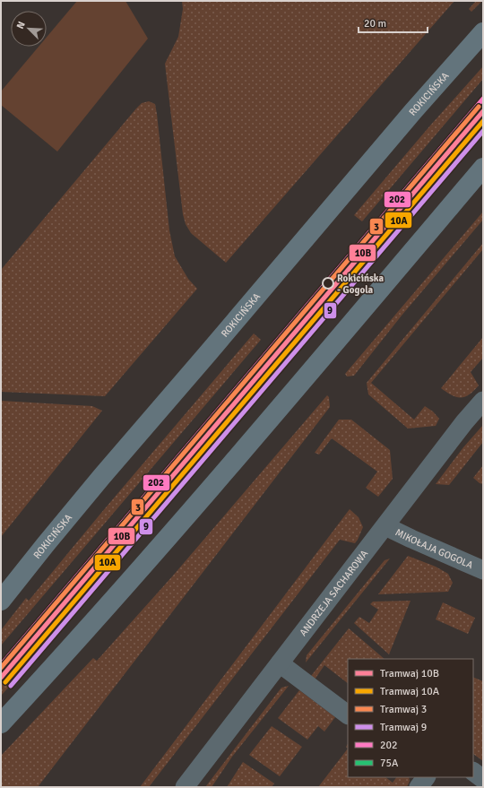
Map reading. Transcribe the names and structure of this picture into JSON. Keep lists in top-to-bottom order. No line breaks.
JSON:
{"streets":{"main road":["ROKICIŃSKA"],"street":["MIKOŁAJA GOGOLA","ANDRZEJA SACHAROWA"]},"crossings":[["MIKOŁAJA GOGOLA","ANDRZEJA SACHAROWA"]],"places":["Rokicińska - Gogola"],"lines":["transit line 202","tram line 3","transit line 75A","tram line 10B","tram line 10A","tram line 9"],"legend":["Tramwaj 10B","Tramwaj 10A","Tramwaj 3","Tramwaj 9","202","75A"],"scale_bar":"20 m","north":"top left"}
